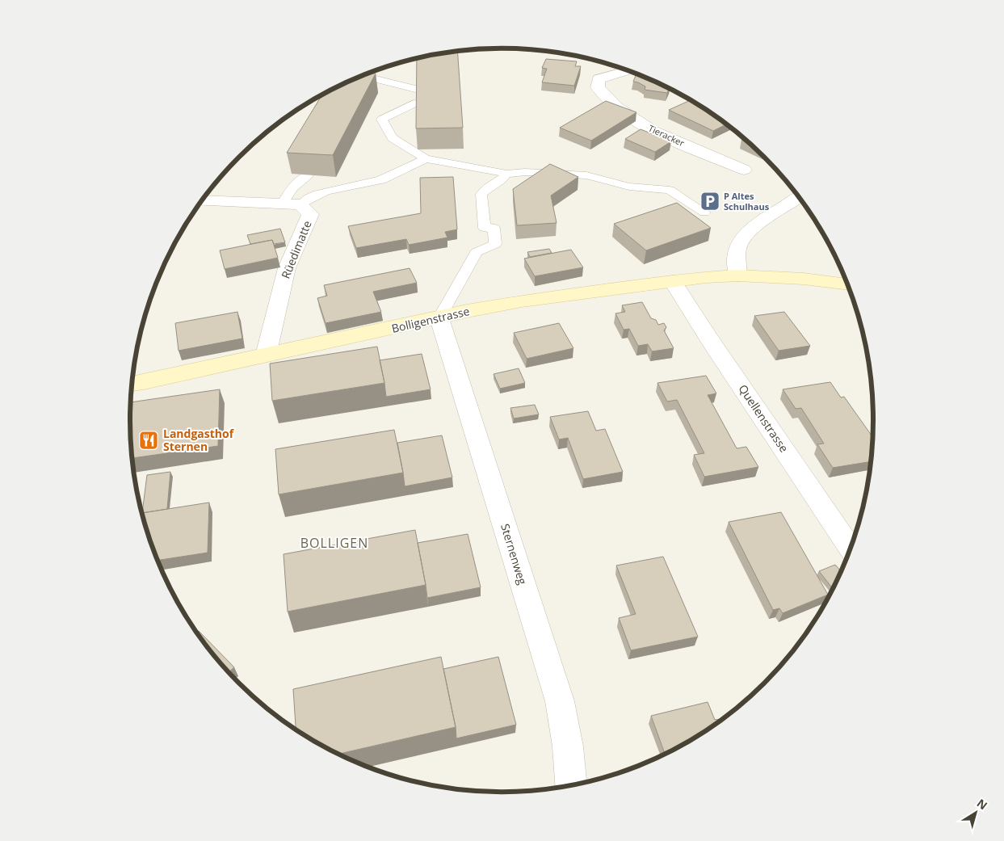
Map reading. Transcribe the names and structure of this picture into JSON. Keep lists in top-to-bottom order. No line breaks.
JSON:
{"streets":{"main road":["Bolligenstrasse"],"street":["Tieracker","Rüedimatte","Quellenstrasse","Sternenweg"]},"crossings":[["Rüedimatte","Bolligenstrasse"],["Bolligenstrasse","Quellenstrasse"],["Bolligenstrasse","Sternenweg"]],"districts":["BOLLIGEN"],"places":{"parking":["P Altes Schulhaus"],"restaurant":["Landgasthof Sternen"]},"north":"top right"}
